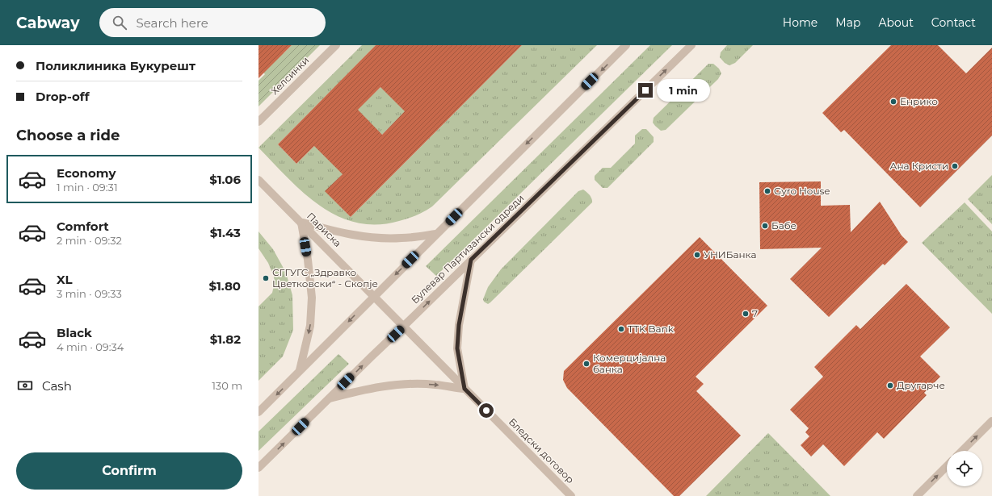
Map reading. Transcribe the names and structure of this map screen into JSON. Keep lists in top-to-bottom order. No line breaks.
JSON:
{"streets":{"street":["Хелсинки","Париска","Булевар Партизански одреди","Бледски договор"]},"crossings":[["Париска","Бледски договор"],["Булевар Партизански одреди","Бледски договор"]],"places":["Енрико","Ана Кристи","Gyro House","Бабе","УНИБанка","СГГУГС „Здравко Цветковски“ - Скопје","7","TTK Bank","Комерцијална банка","Другарче"],"page":{"header":"Cabway","search":"Search here","nav":["Home","Map","About","Contact"],"banner":["Поликлиника Букурешт","Drop-off"],"bubble":"1 min","heading":"Choose a ride","list":[{"name":"Economy","note":"1 min · 09:31","value":"$1.06"},{"name":"Comfort","note":"2 min · 09:32","value":"$1.43"},{"name":"XL","note":"3 min · 09:33","value":"$1.80"},{"name":"Black","note":"4 min · 09:34","value":"$1.82"}],"pay":["Cash","130 m"],"buttons":"Confirm"}}
